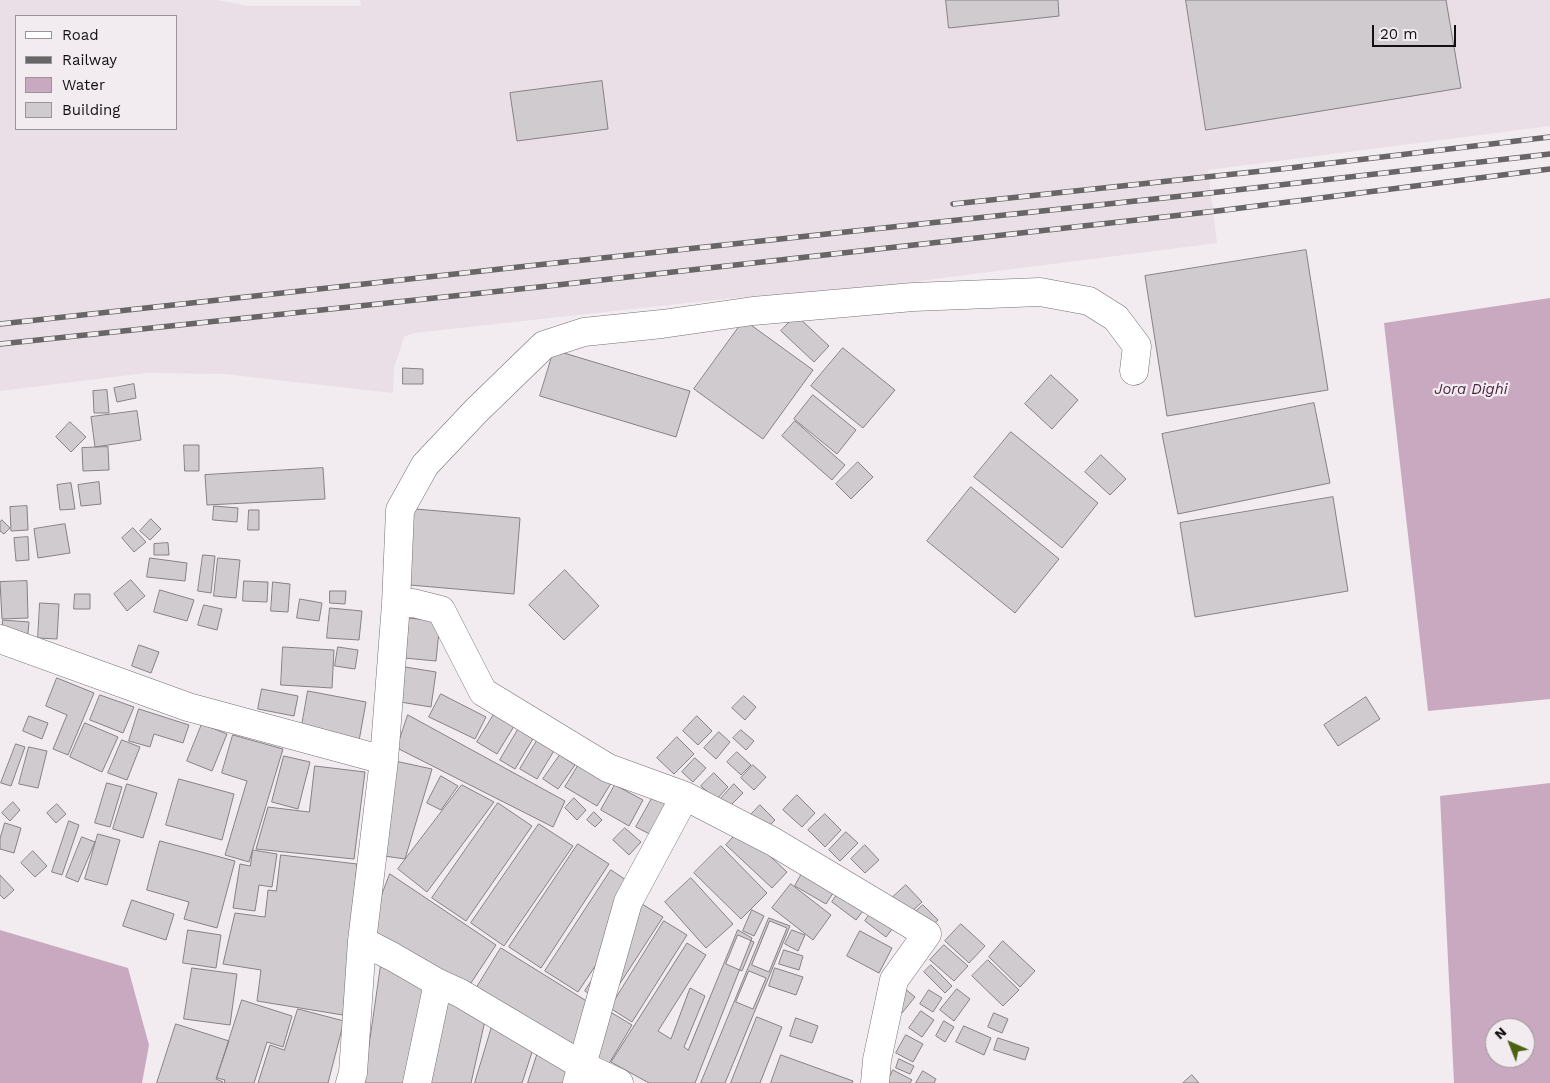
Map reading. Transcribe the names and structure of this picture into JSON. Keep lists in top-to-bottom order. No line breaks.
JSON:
{"water":["Jora Dighi"],"legend":["Road","Railway","Water","Building"],"scale_bar":"20 m","north":"top left"}
